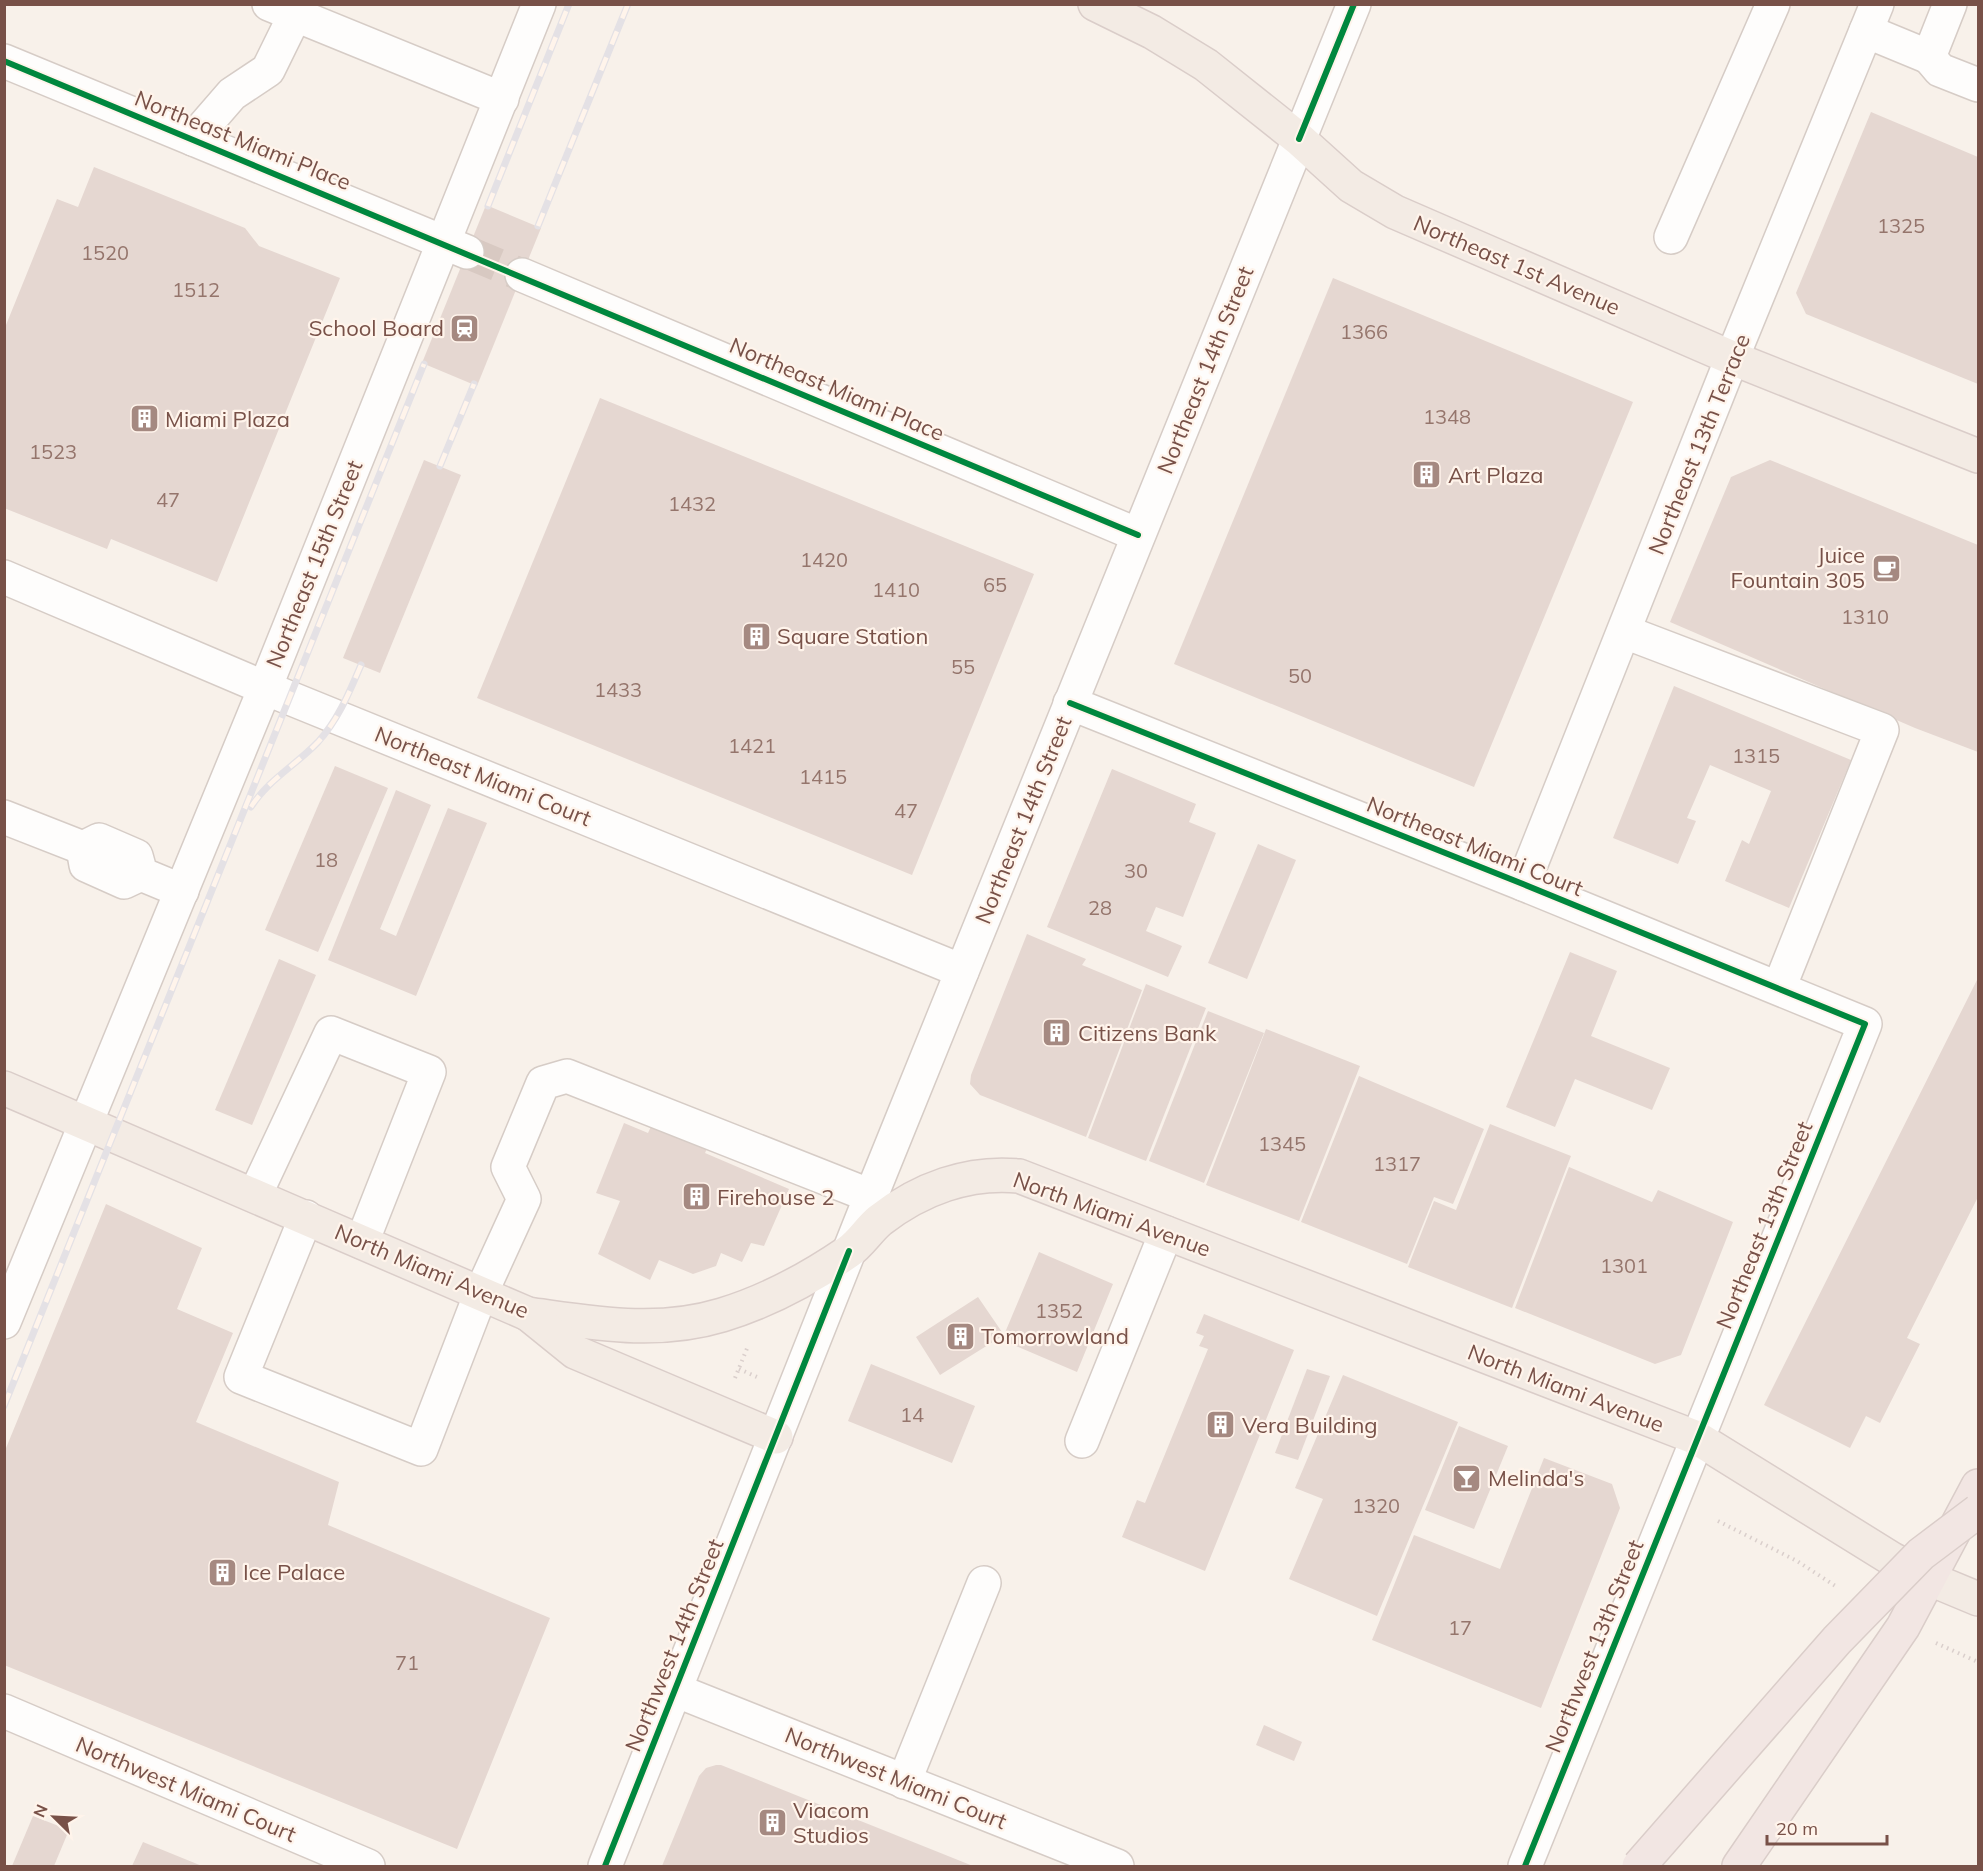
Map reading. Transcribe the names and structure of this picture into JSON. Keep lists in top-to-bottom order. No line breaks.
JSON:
{"streets":{"main road":["Northeast 1st Avenue","North Miami Avenue"],"street":["Northeast Miami Place","Northeast 14th Street","Northeast 13th Terrace","Northeast 15th Street","Northeast Miami Court","Northeast 13th Street","Northwest 14th Street","Northwest 13th Street","Northwest Miami Court"]},"crossings":[["Northeast Miami Place","Northeast 14th Street"],["Northeast Miami Place","Northeast 15th Street"],["Northeast 1st Avenue","Northeast 14th Street"],["Northeast 1st Avenue","Northeast 13th Terrace"],["Northeast 14th Street","Northeast Miami Court"],["Northeast 14th Street","North Miami Avenue"],["Northeast 14th Street","Northwest 14th Street"],["Northeast 13th Terrace","Northeast Miami Court"],["Northeast 15th Street","Northeast Miami Court"],["Northeast 15th Street","North Miami Avenue"],["Northeast Miami Court","Northeast 13th Street"],["North Miami Avenue","Northeast 13th Street"],["North Miami Avenue","Northwest 13th Street"],["Northeast 13th Street","Northwest 13th Street"],["Northwest 14th Street","Northwest Miami Court"]],"places":{"station":["School Board"],"building":["Miami Plaza","Art Plaza","Square Station","Citizens Bank","Firehouse 2","Tomorrowland","Vera Building","Ice Palace","Viacom Studios"],"cafe":["Juice Fountain 305"],"bar":["Melinda's"]},"house_numbers":["1325","1520","1512","1366","1348","1523","47","1432","1420","65","1410","1310","55","50","1433","1421","1315","1415","47","18","30","28","1345","1317","1301","1352","14","1320","17","71"],"scale_bar":"20 m","north":"top left"}
